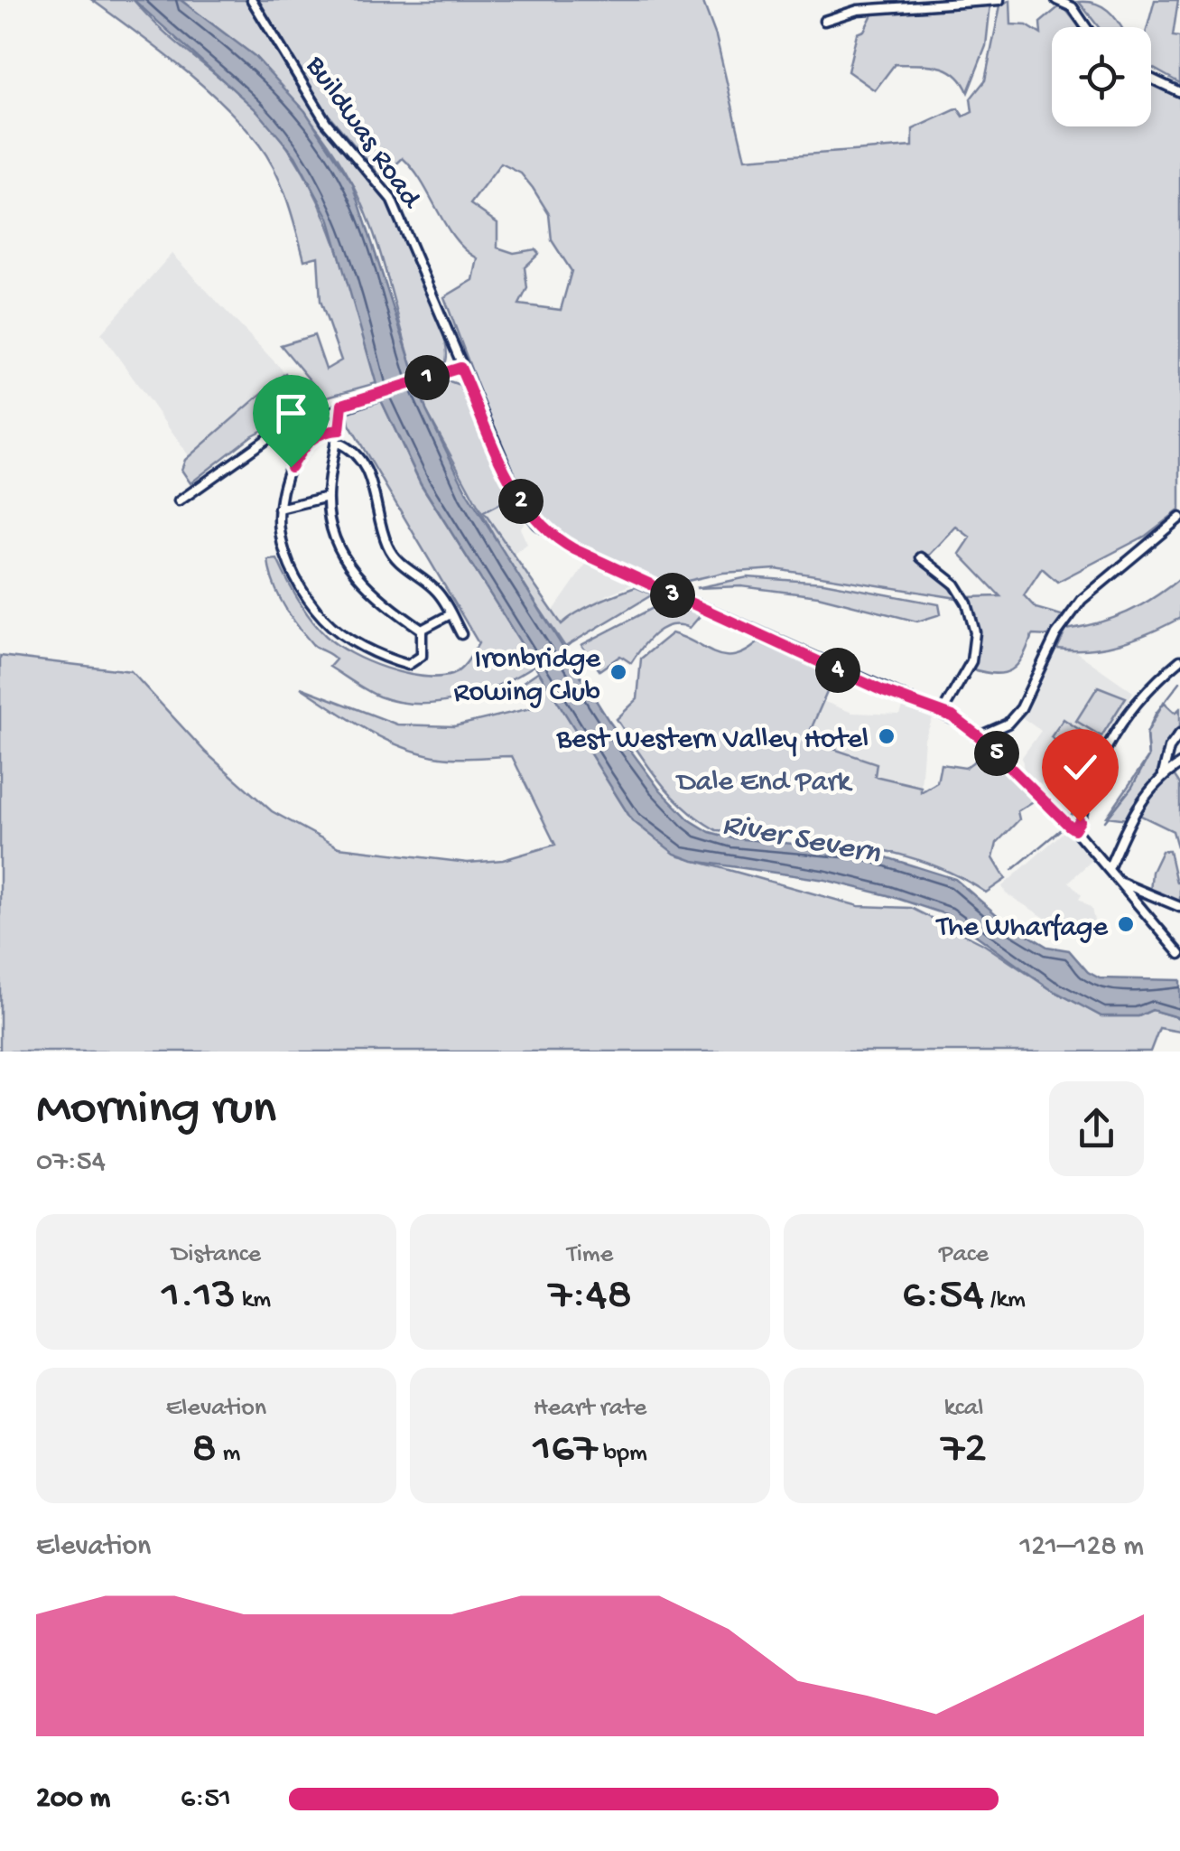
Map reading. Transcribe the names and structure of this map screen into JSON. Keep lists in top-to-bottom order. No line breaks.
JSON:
{"streets":{"street":["Buildwas Road"]},"water":["River Severn"],"parks":["Dale End Park"],"places":["Ironbridge Rowing Club","Best Western Valley Hotel","The Wharfage"],"page":{"pins":["1","2","3","4","5"],"heading":["Morning run","07:54"],"stats":[["Distance","1.13 km"],["Time","7:48"],["Pace","6:54 /km"],["Elevation","8 m"],["Heart rate","167 bpm"],["kcal","72"]],"chart":["Elevation","121–128 m"],"list":[{"name":"200 m","note":"6:51"}]}}
